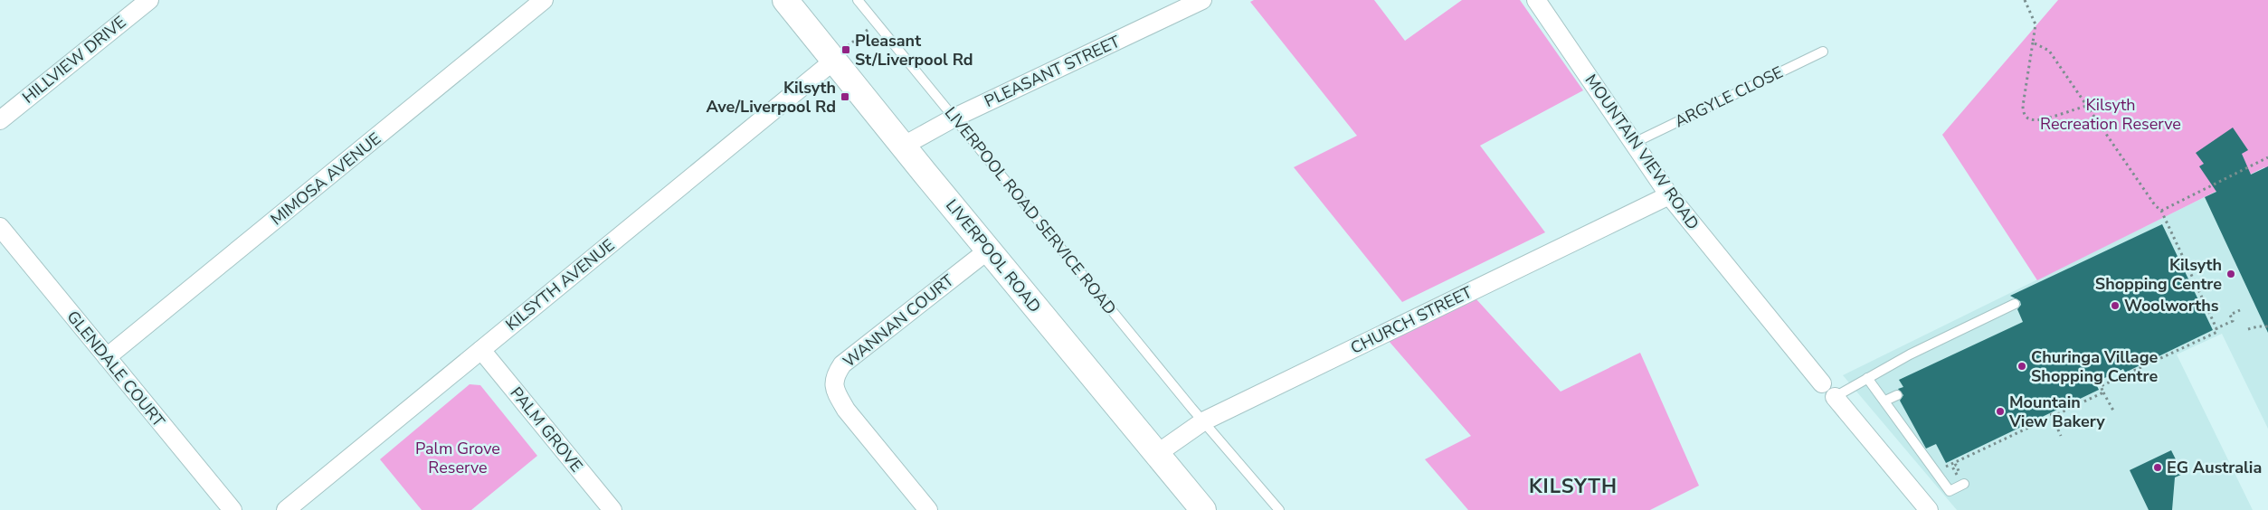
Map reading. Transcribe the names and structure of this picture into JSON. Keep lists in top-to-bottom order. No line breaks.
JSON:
{"streets":{"main road":["LIVERPOOL ROAD"],"street":["HILLVIEW DRIVE","PLEASANT STREET","MOUNTAIN VIEW ROAD","MIMOSA AVENUE","KILSYTH AVENUE","CHURCH STREET","WANNAN COURT","GLENDALE COURT","PALM GROVE"],"lane":["ARGYLE CLOSE","LIVERPOOL ROAD SERVICE ROAD"]},"crossings":[["PLEASANT STREET","LIVERPOOL ROAD SERVICE ROAD"],["PLEASANT STREET","LIVERPOOL ROAD"],["ARGYLE CLOSE","MOUNTAIN VIEW ROAD"],["MOUNTAIN VIEW ROAD","CHURCH STREET"],["MIMOSA AVENUE","GLENDALE COURT"],["LIVERPOOL ROAD SERVICE ROAD","CHURCH STREET"],["LIVERPOOL ROAD","KILSYTH AVENUE"],["LIVERPOOL ROAD","CHURCH STREET"],["LIVERPOOL ROAD","WANNAN COURT"],["KILSYTH AVENUE","PALM GROVE"]],"districts":["KILSYTH"],"parks":["Kilsyth Recreation Reserve","Palm Grove Reserve"],"places":{"transit":["Pleasant St/Liverpool Rd","Kilsyth Ave/Liverpool Rd"],"other":["Kilsyth Shopping Centre","Woolworths","Churinga Village Shopping Centre","Mountain View Bakery","EG Australia"]}}
